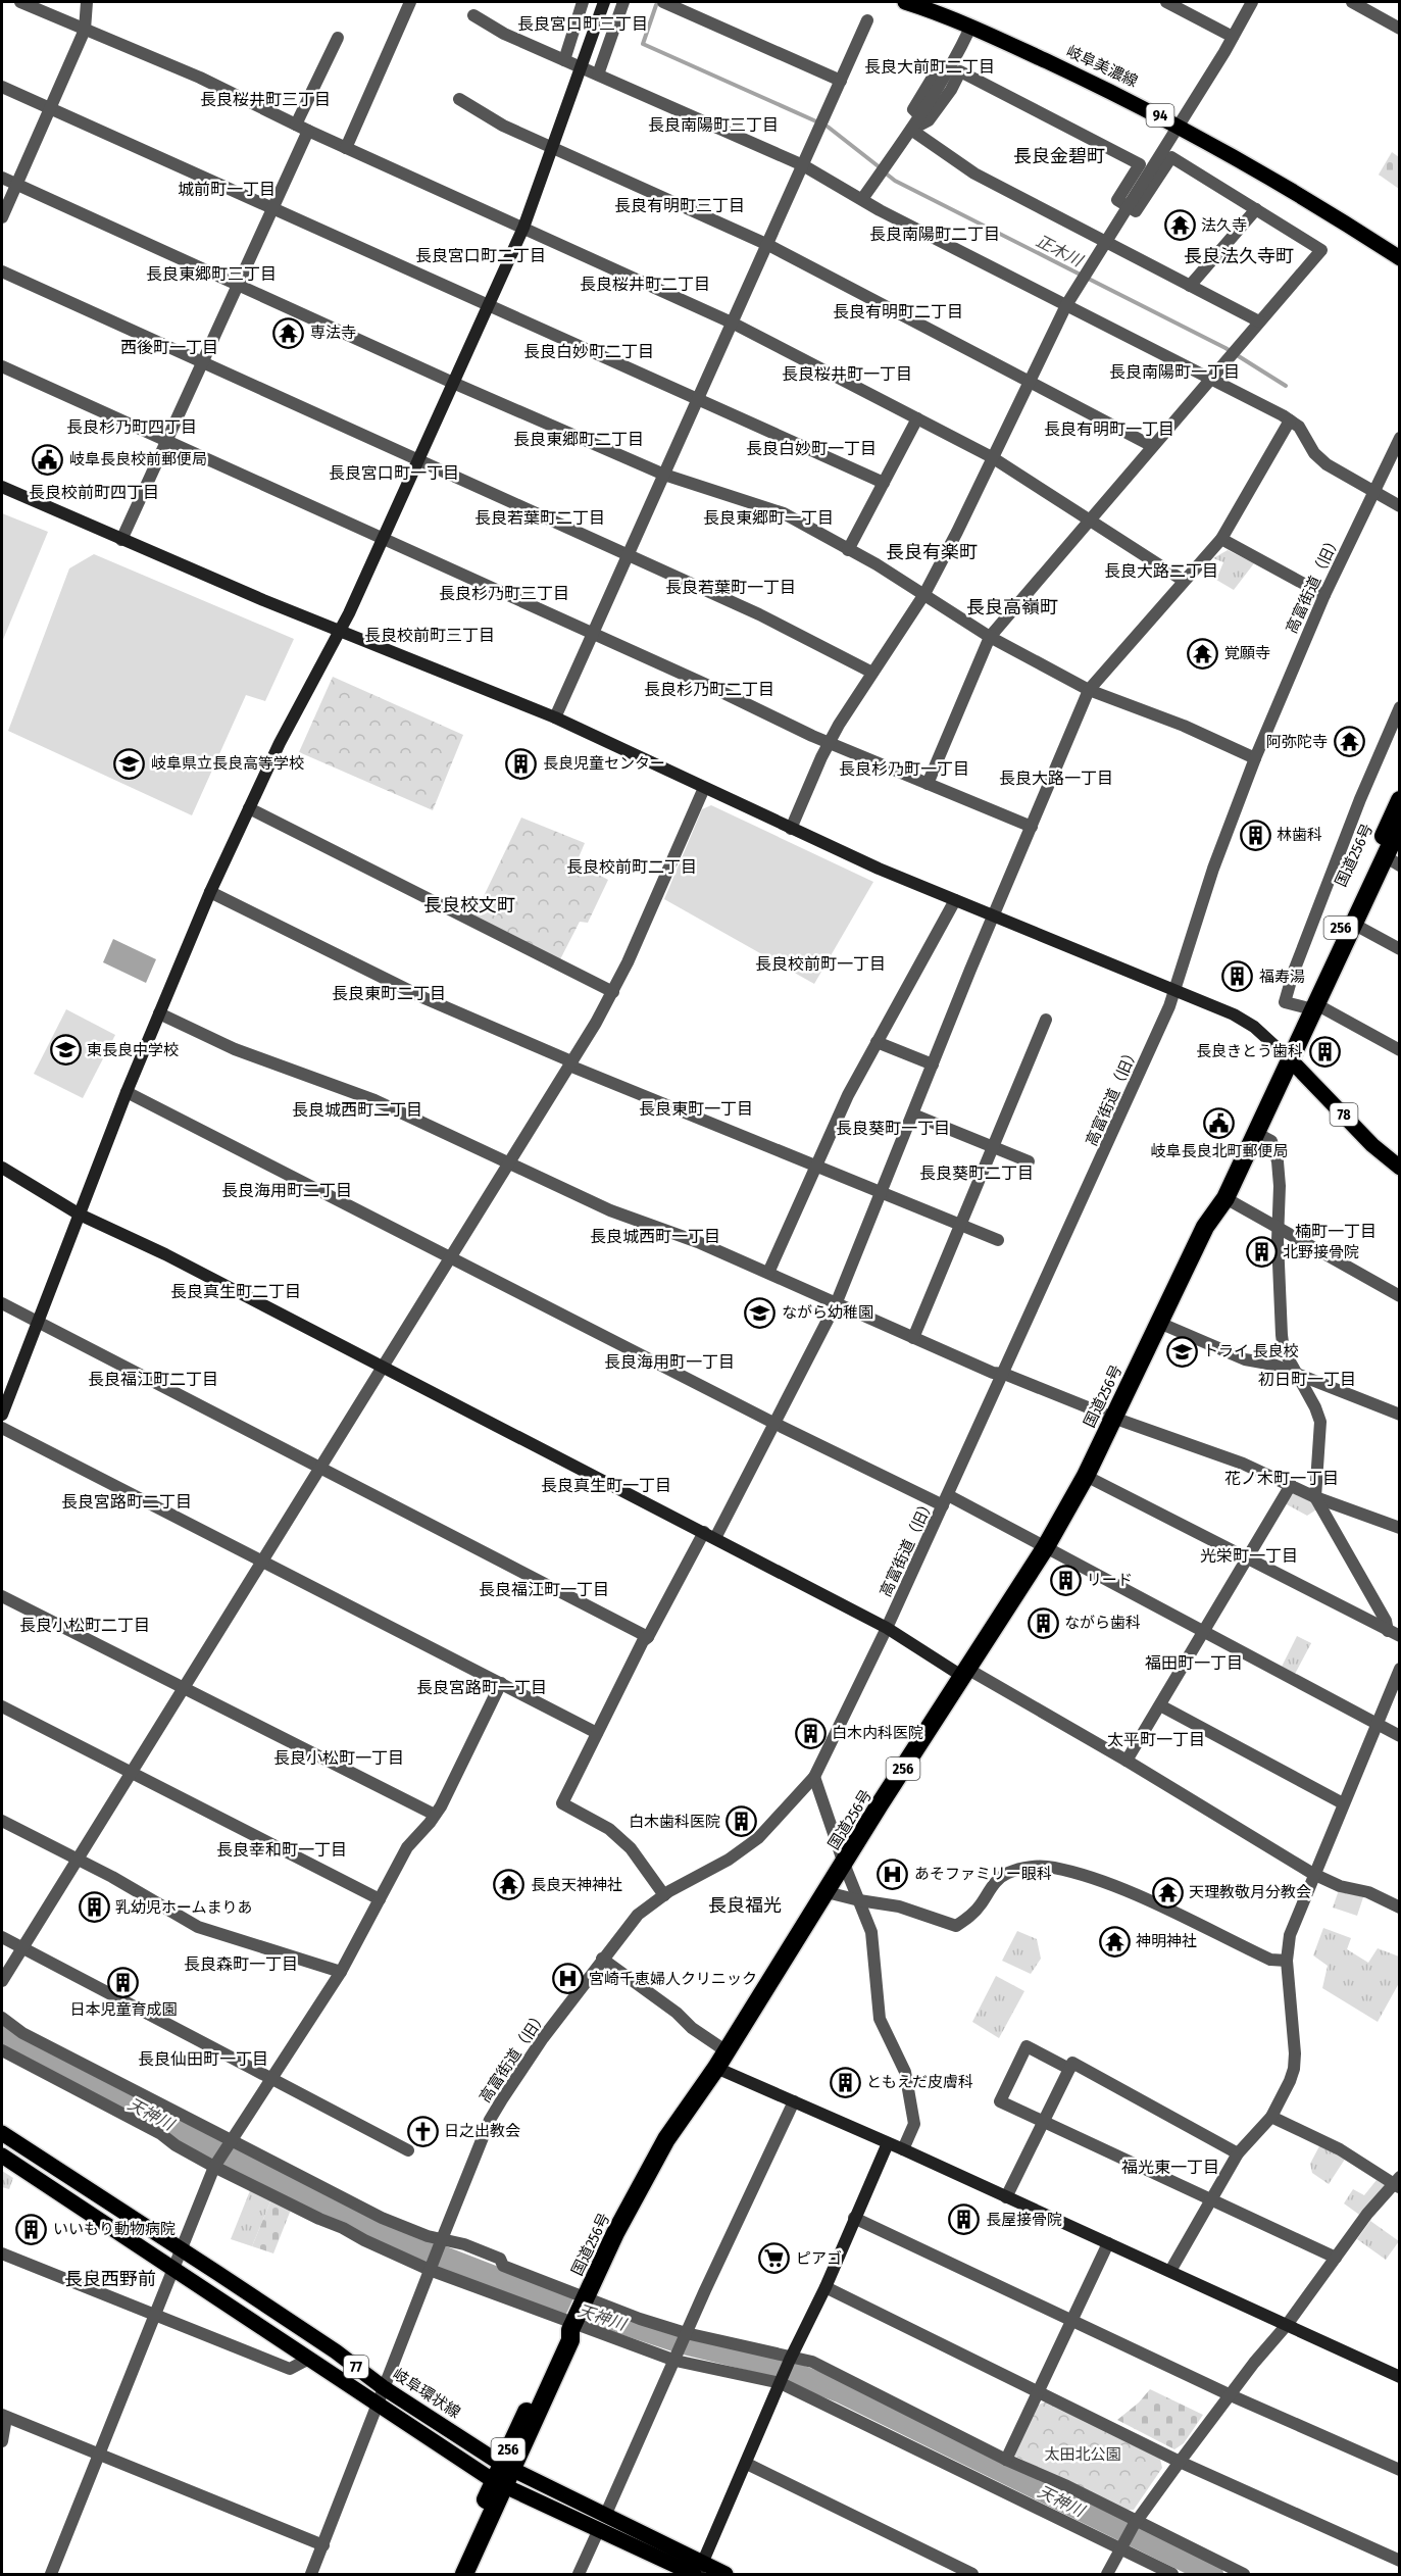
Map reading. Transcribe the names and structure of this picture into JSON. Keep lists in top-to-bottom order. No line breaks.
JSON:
{"streets":{"highway":["国道256号","256"],"main road":["岐阜美濃線","94","78","77","岐阜環状線"],"street":["高富街道（旧）"]},"crossings":[["高富街道（旧）","岐阜環状線"],["国道256号","78"],["国道256号","岐阜環状線"]],"districts":["長良宮口町三丁目","長良大前町二丁目","長良桜井町三丁目","長良南陽町三丁目","長良金碧町","城前町一丁目","長良有明町三丁目","長良南陽町二丁目","長良宮口町二丁目","長良法久寺町","長良東郷町三丁目","長良桜井町二丁目","長良有明町二丁目","西後町一丁目","長良白妙町二丁目","長良南陽町一丁目","長良桜井町一丁目","長良杉乃町四丁目","長良有明町一丁目","長良東郷町二丁目","長良白妙町一丁目","長良宮口町一丁目","長良校前町四丁目","長良若葉町二丁目","長良東郷町一丁目","長良有楽町","長良大路二丁目","長良若葉町一丁目","長良杉乃町三丁目","長良高嶺町","長良校前町三丁目","長良杉乃町二丁目","長良杉乃町一丁目","長良大路一丁目","長良校前町二丁目","長良校文町","長良校前町一丁目","長良東町二丁目","長良東町一丁目","長良城西町二丁目","長良葵町一丁目","長良葵町二丁目","長良海用町二丁目","楠町一丁目","長良城西町一丁目","長良真生町二丁目","長良海用町一丁目","長良福江町二丁目","初日町一丁目","花ノ木町一丁目","長良真生町一丁目","長良宮路町二丁目","光栄町一丁目","長良福江町一丁目","長良小松町二丁目","福田町一丁目","長良宮路町一丁目","太平町一丁目","長良小松町一丁目","長良幸和町一丁目","長良福光","長良森町一丁目","長良仙田町一丁目","福光東一丁目","長良西野前"],"water":["正木川","天神川"],"parks":["太田北公園"],"places":{"temple":["法久寺","専法寺","覚願寺","阿弥陀寺","長良天神神社","天理教敬月分教会","神明神社"],"public building":["岐阜長良校前郵便局","岐阜長良北町郵便局"],"school or university":["岐阜県立長良高等学校","東長良中学校","ながら幼稚園","トライ 長良校"],"building":["長良児童センター","林歯科","福寿湯","長良きとう歯科","北野接骨院","リード","ながら歯科","白木内科医院","白木歯科医院","乳幼児ホームまりあ","日本児童育成園","ともえだ皮膚科","長屋接骨院","いいもり動物病院"],"hospital":["あそファミリー眼科","宮崎千恵婦人クリニック"],"church":["日之出教会"],"supermarket":["ピアゴ"]}}
